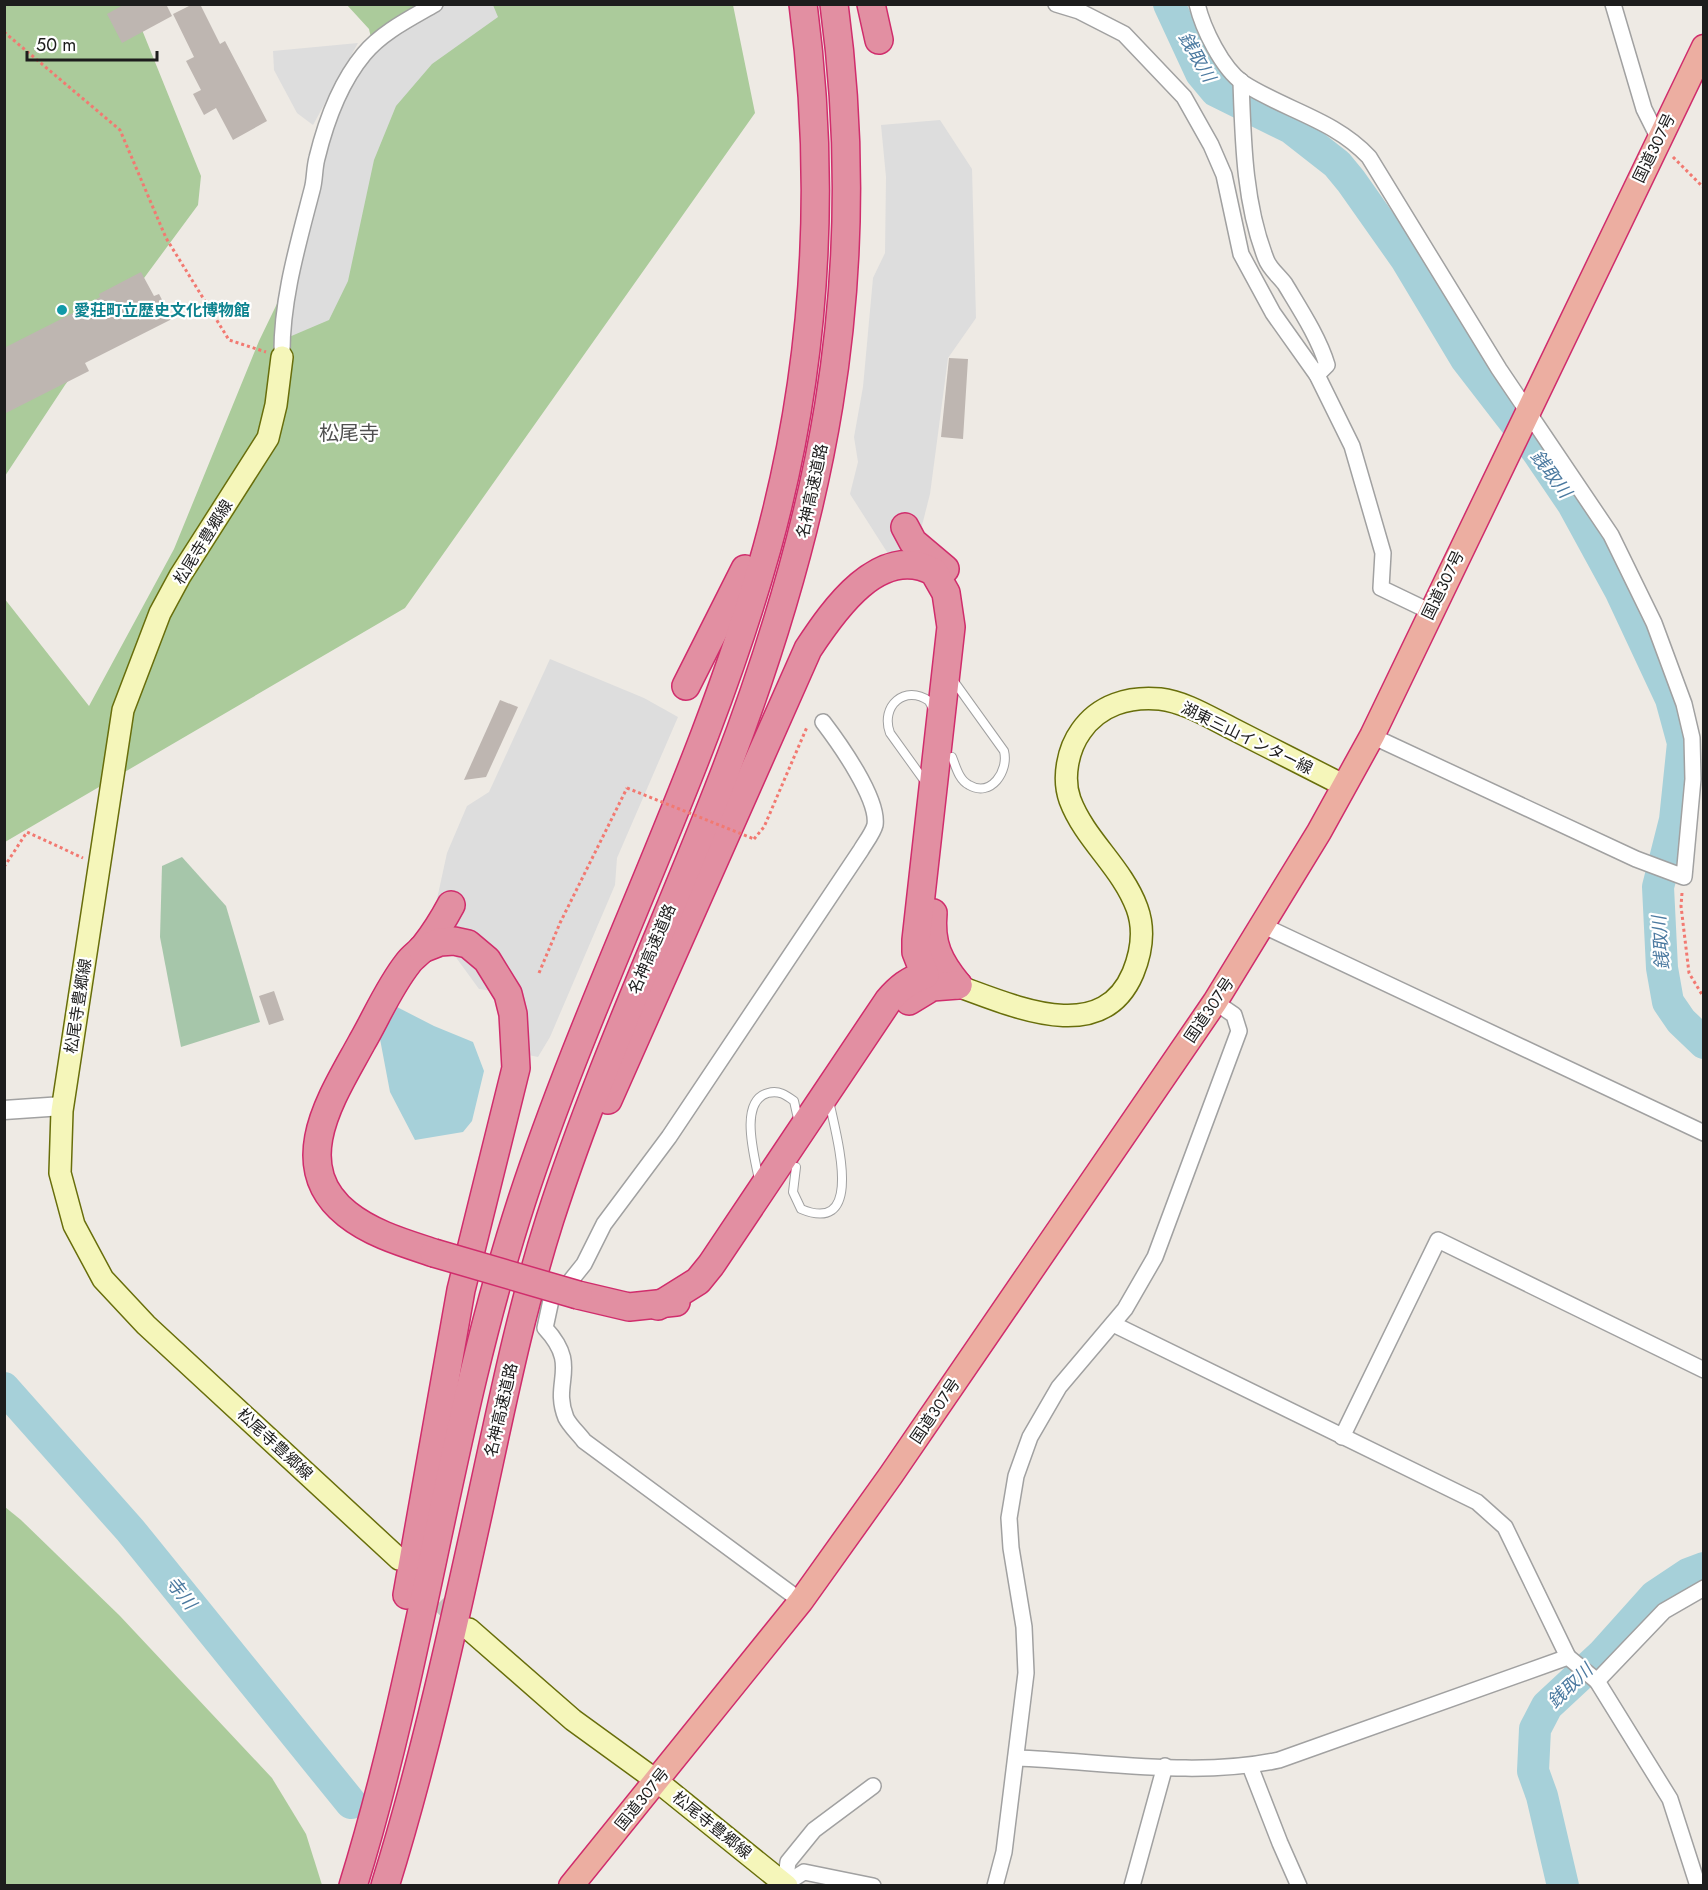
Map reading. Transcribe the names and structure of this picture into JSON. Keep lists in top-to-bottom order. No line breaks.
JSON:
{"streets":{"highway":["国道307号","名神高速道路"],"main road":["松尾寺豊郷線","湖東三山インター線"]},"crossings":[["国道307号","松尾寺豊郷線"],["国道307号","湖東三山インター線"]],"districts":["松尾寺"],"water":["銭取川","寺川"],"places":["愛荘町立歴史文化博物館"],"scale_bar":"50 m"}
